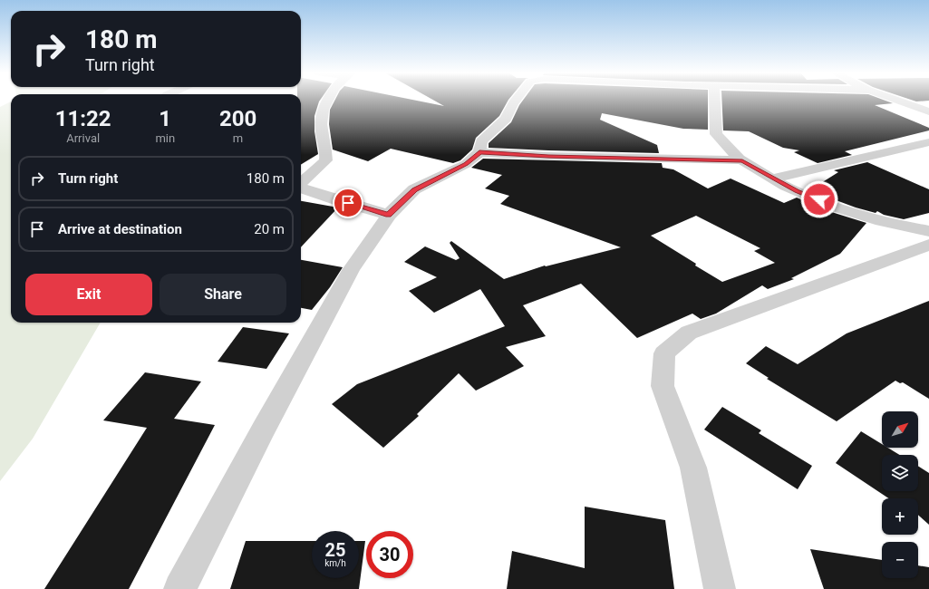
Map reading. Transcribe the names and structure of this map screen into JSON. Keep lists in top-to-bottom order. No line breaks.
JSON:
{"north":"top right","page":{"turn":["180 m","Turn right"],"eta":["11:22","Arrival","1","min","200","m"],"list":[{"name":"Turn right","value":"180 m"},{"name":"Arrive at destination","value":"20 m"}],"buttons":["Exit","Share"],"map_buttons":["+","−"],"speed":"25 km/h","limit":"30"}}
